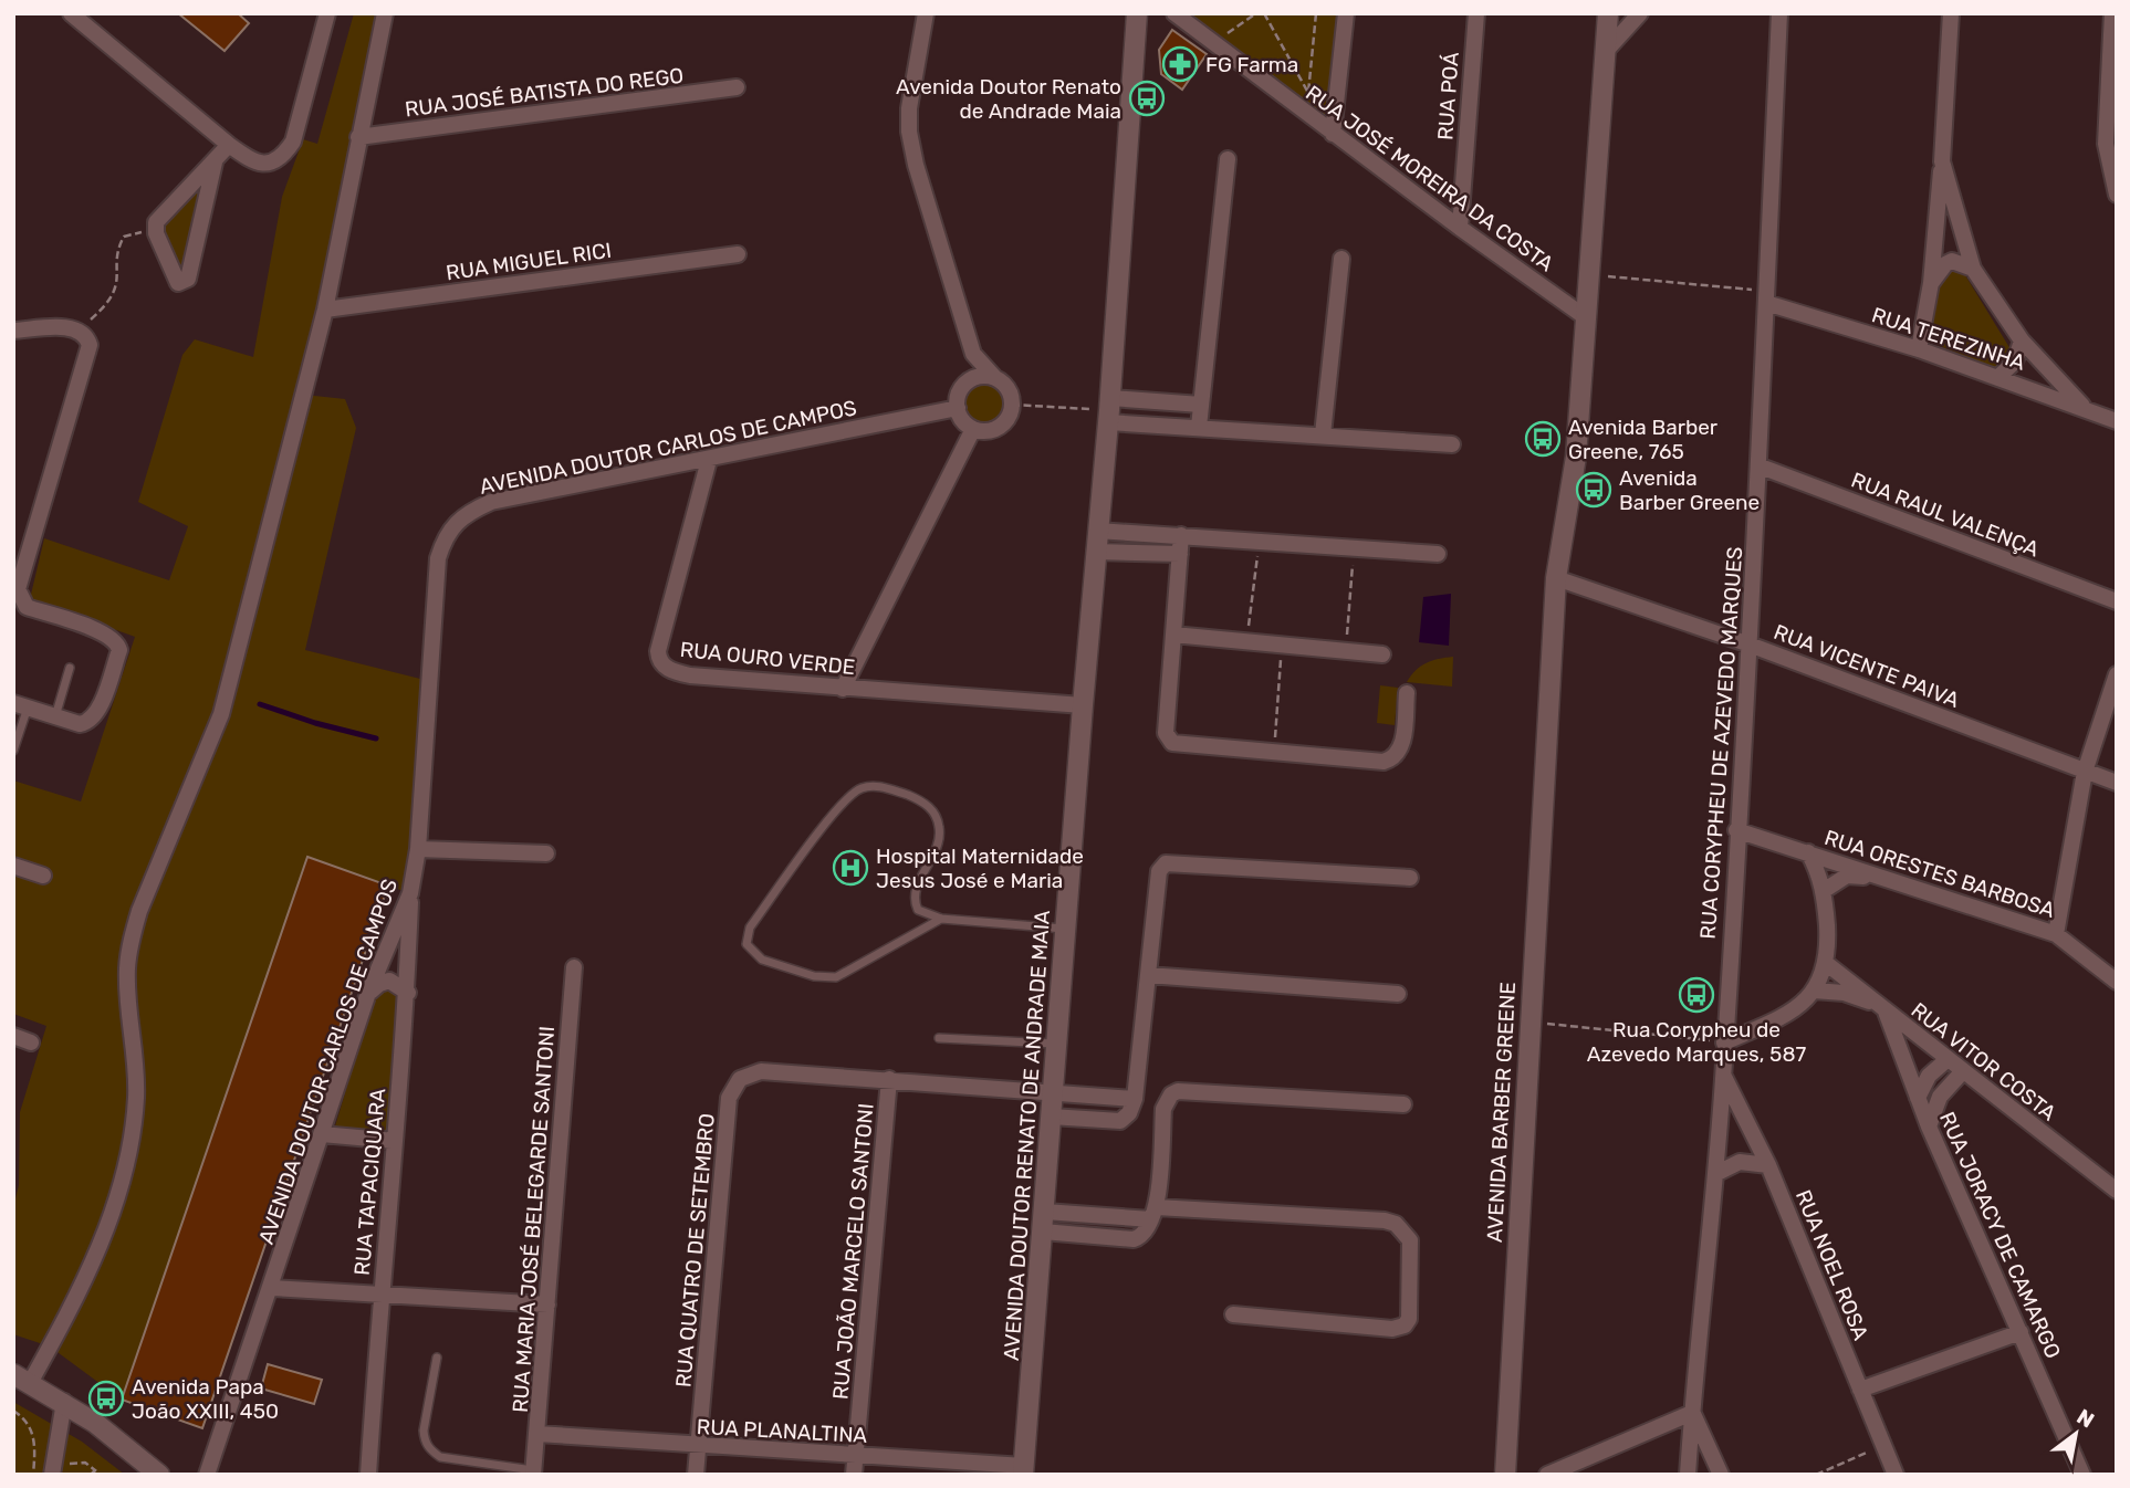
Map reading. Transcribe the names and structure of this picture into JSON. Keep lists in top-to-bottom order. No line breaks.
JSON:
{"streets":{"street":["RUA JOSÉ BATISTA DO REGO","RUA POÁ","RUA JOSÉ MOREIRA DA COSTA","RUA MIGUEL RICI","RUA TEREZINHA","AVENIDA DOUTOR CARLOS DE CAMPOS","RUA RAUL VALENÇA","RUA OURO VERDE","RUA VICENTE PAIVA","RUA CORYPHEU DE AZEVEDO MARQUES","RUA ORESTES BARBOSA","RUA VITOR COSTA","AVENIDA BARBER GREENE","AVENIDA DOUTOR RENATO DE ANDRADE MAIA","RUA TAPACIQUARA","RUA MARIA JOSÉ BELEGARDE SANTONI","RUA JORACY DE CAMARGO","RUA QUATRO DE SETEMBRO","RUA JOÃO MARCELO SANTONI","RUA NOEL ROSA","RUA PLANALTINA"]},"crossings":[["RUA POÁ","RUA JOSÉ MOREIRA DA COSTA"],["RUA JOSÉ MOREIRA DA COSTA","AVENIDA BARBER GREENE"],["RUA TEREZINHA","RUA CORYPHEU DE AZEVEDO MARQUES"],["AVENIDA DOUTOR CARLOS DE CAMPOS","RUA OURO VERDE"],["AVENIDA DOUTOR CARLOS DE CAMPOS","RUA TAPACIQUARA"],["RUA RAUL VALENÇA","RUA CORYPHEU DE AZEVEDO MARQUES"],["RUA OURO VERDE","AVENIDA DOUTOR RENATO DE ANDRADE MAIA"],["RUA VICENTE PAIVA","RUA CORYPHEU DE AZEVEDO MARQUES"],["RUA VICENTE PAIVA","AVENIDA BARBER GREENE"],["RUA CORYPHEU DE AZEVEDO MARQUES","RUA ORESTES BARBOSA"],["RUA CORYPHEU DE AZEVEDO MARQUES","RUA NOEL ROSA"],["RUA VITOR COSTA","RUA JORACY DE CAMARGO"],["AVENIDA DOUTOR RENATO DE ANDRADE MAIA","RUA PLANALTINA"],["RUA MARIA JOSÉ BELEGARDE SANTONI","RUA PLANALTINA"],["RUA QUATRO DE SETEMBRO","RUA JOÃO MARCELO SANTONI"],["RUA QUATRO DE SETEMBRO","RUA PLANALTINA"],["RUA JOÃO MARCELO SANTONI","RUA PLANALTINA"]],"places":{"pharmacy":["FG Farma"],"bus stop":["Avenida Doutor Renato de Andrade Maia","Avenida Barber Greene, 765","Avenida Barber Greene","Rua Corypheu de Azevedo Marques, 587","Avenida Papa João XXIII, 450"],"hospital":["Hospital Maternidade Jesus José e Maria"]},"north":"top right"}
